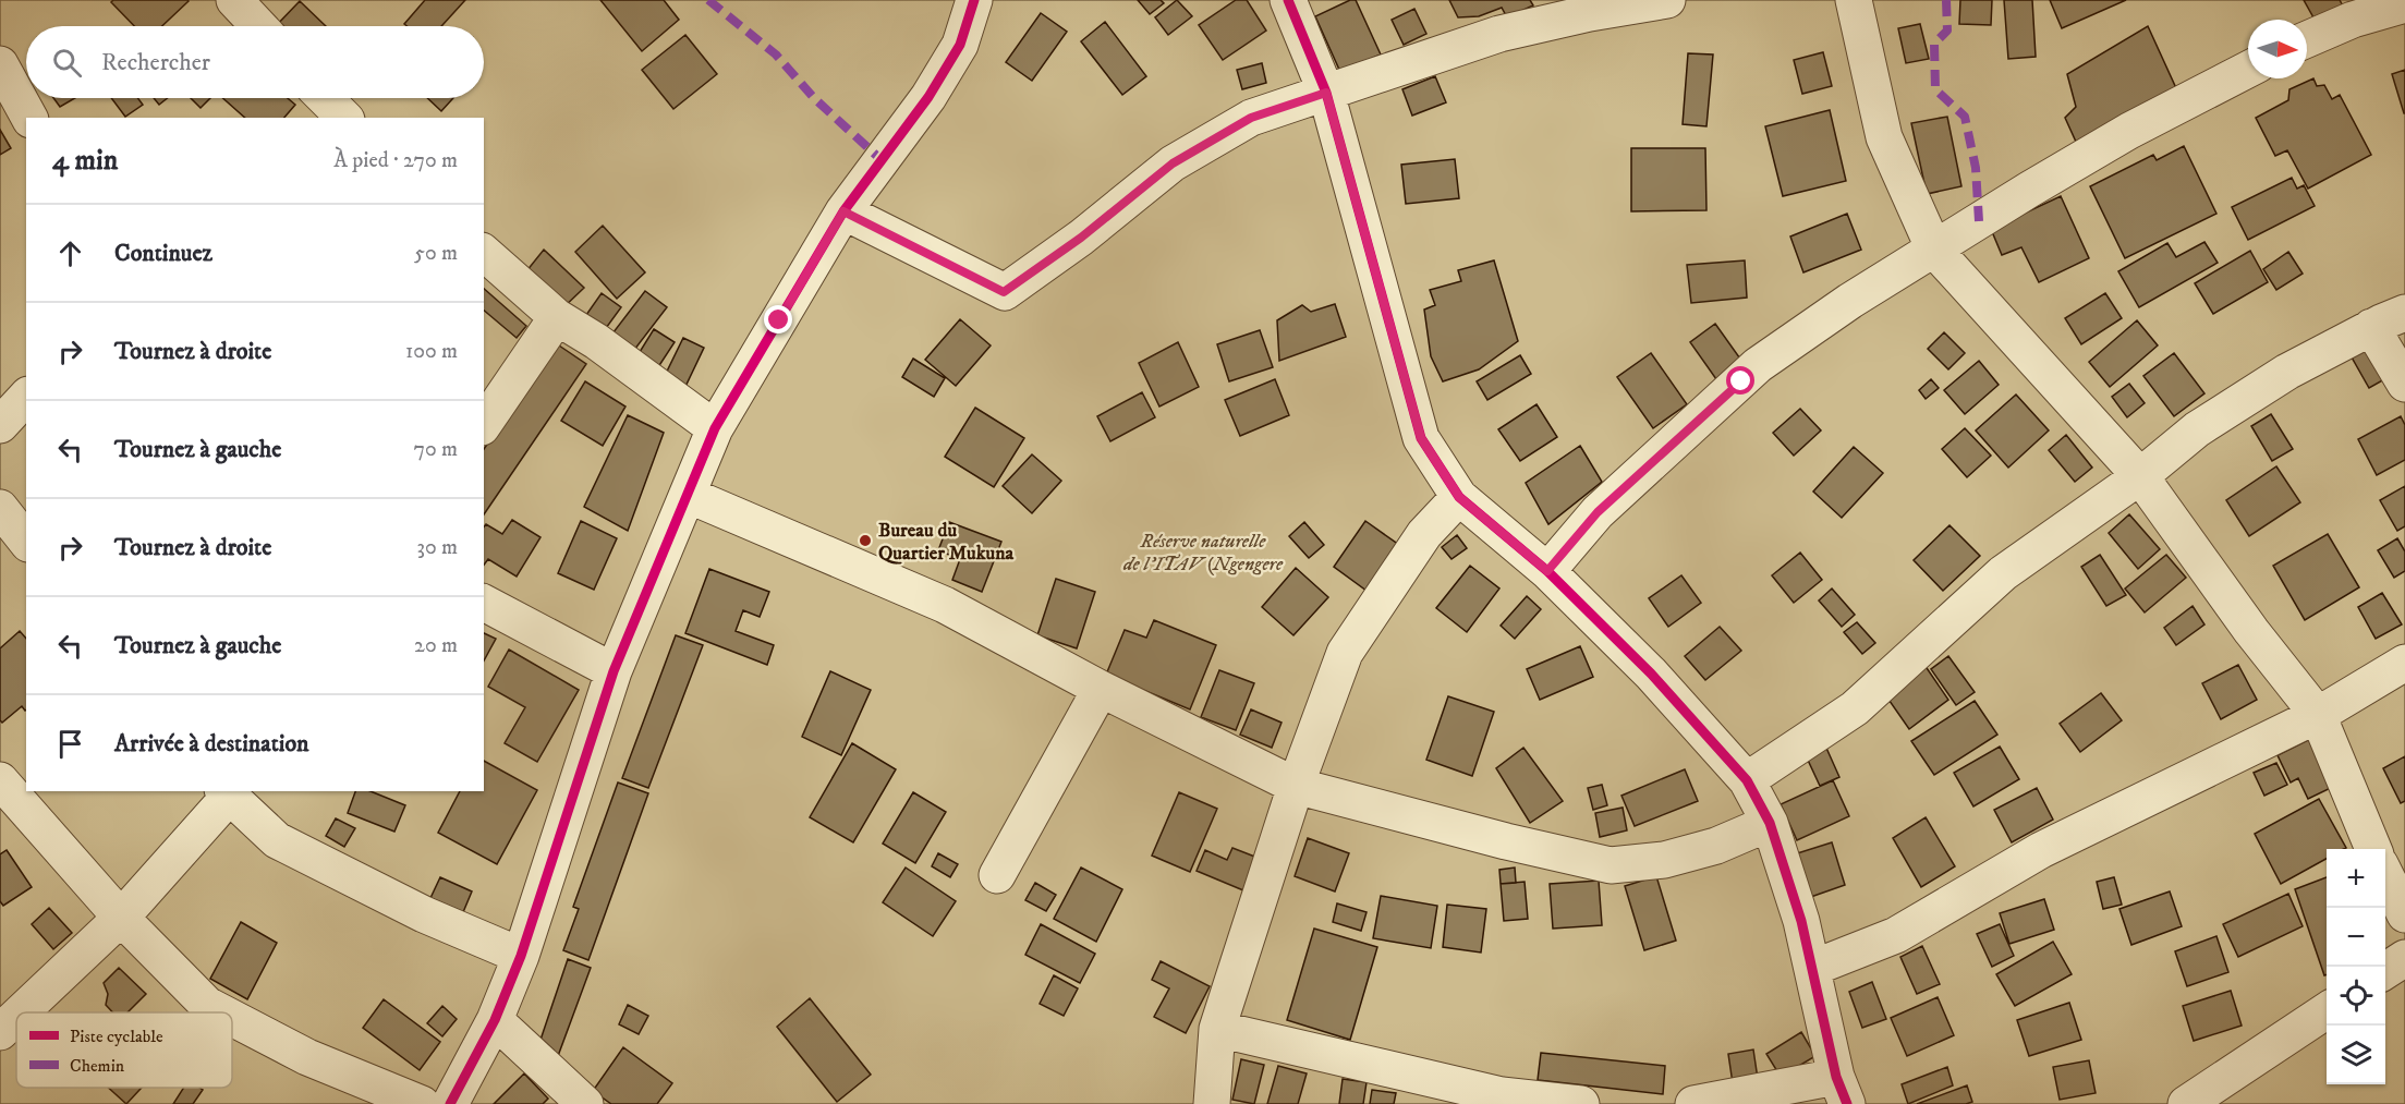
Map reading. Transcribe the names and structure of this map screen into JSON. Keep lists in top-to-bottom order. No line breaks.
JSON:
{"parks":["Réserve naturelle de l'ITAV (Ngengere"],"places":["Bureau du Quartier Mukuna"],"legend":["Piste cyclable","Chemin"],"north":"right","page":{"search":"Rechercher","heading":["4 min","À pied · 270 m"],"list":[["Continuez","50 m"],["Tournez à droite","100 m"],["Tournez à gauche","70 m"],["Tournez à droite","30 m"],["Tournez à gauche","20 m"],"Arrivée à destination"],"map_buttons":["+","−"]}}
